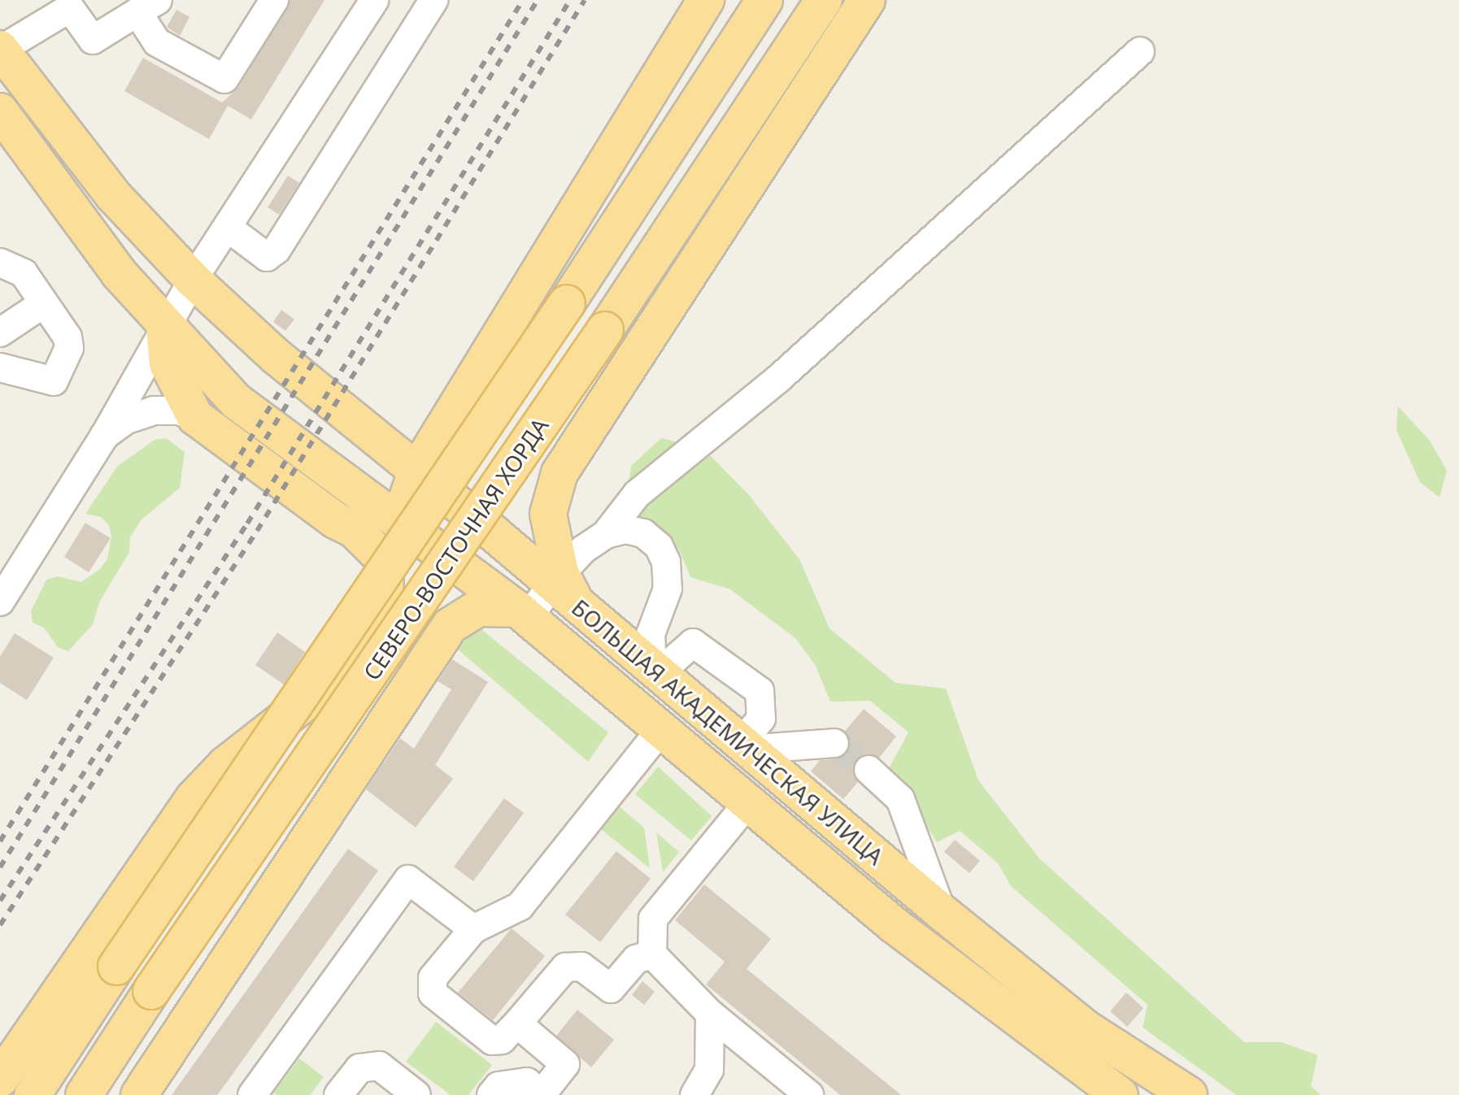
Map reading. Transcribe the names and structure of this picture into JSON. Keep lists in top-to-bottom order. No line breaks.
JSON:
{"streets":{"main road":["СЕВЕРО-ВОСТОЧНАЯ ХОРДА","БОЛЬШАЯ АКАДЕМИЧЕСКАЯ УЛИЦА"]}}
